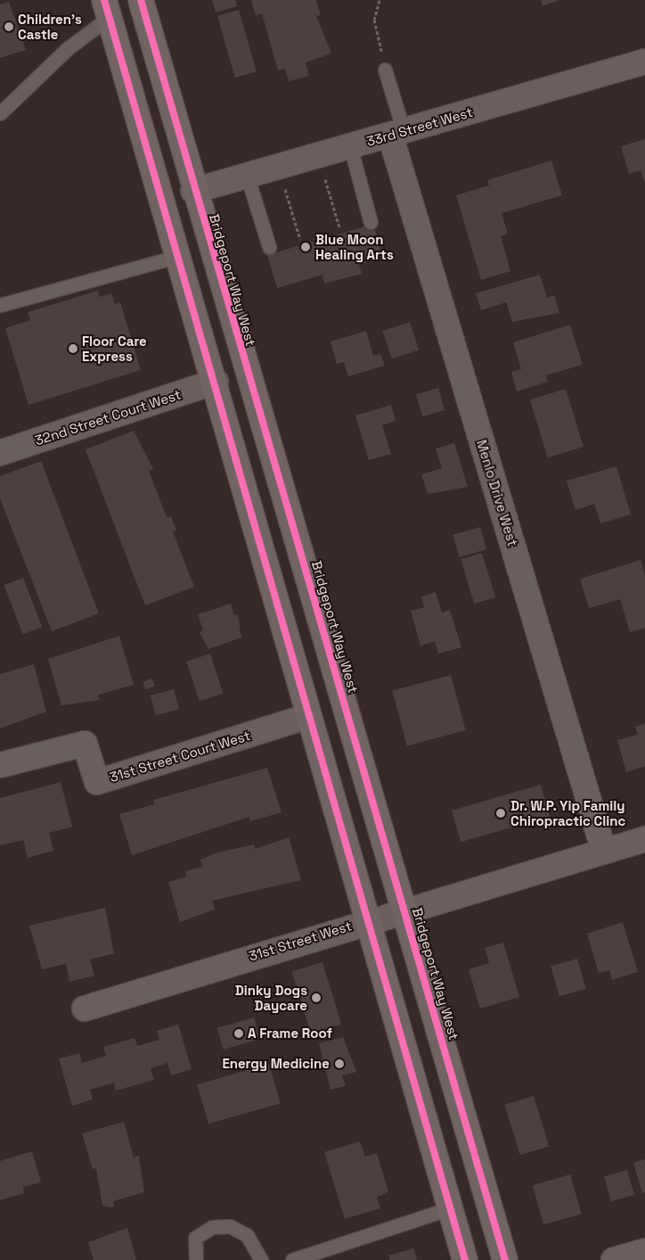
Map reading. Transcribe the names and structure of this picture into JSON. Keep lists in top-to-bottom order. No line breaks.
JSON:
{"streets":{"main road":["Bridgeport Way West"],"street":["33rd Street West","32nd Street Court West","Menlo Drive West","31st Street Court West","31st Street West"]},"crossings":[["33rd Street West","Bridgeport Way West"],["33rd Street West","Menlo Drive West"],["Bridgeport Way West","31st Street West"],["Menlo Drive West","31st Street West"]],"places":["Children's Castle","Blue Moon Healing Arts","Floor Care Express","Dr. W.P. Yip Family Chiropractic Clinc","Dinky Dogs Daycare","A Frame Roof","Energy Medicine"]}
